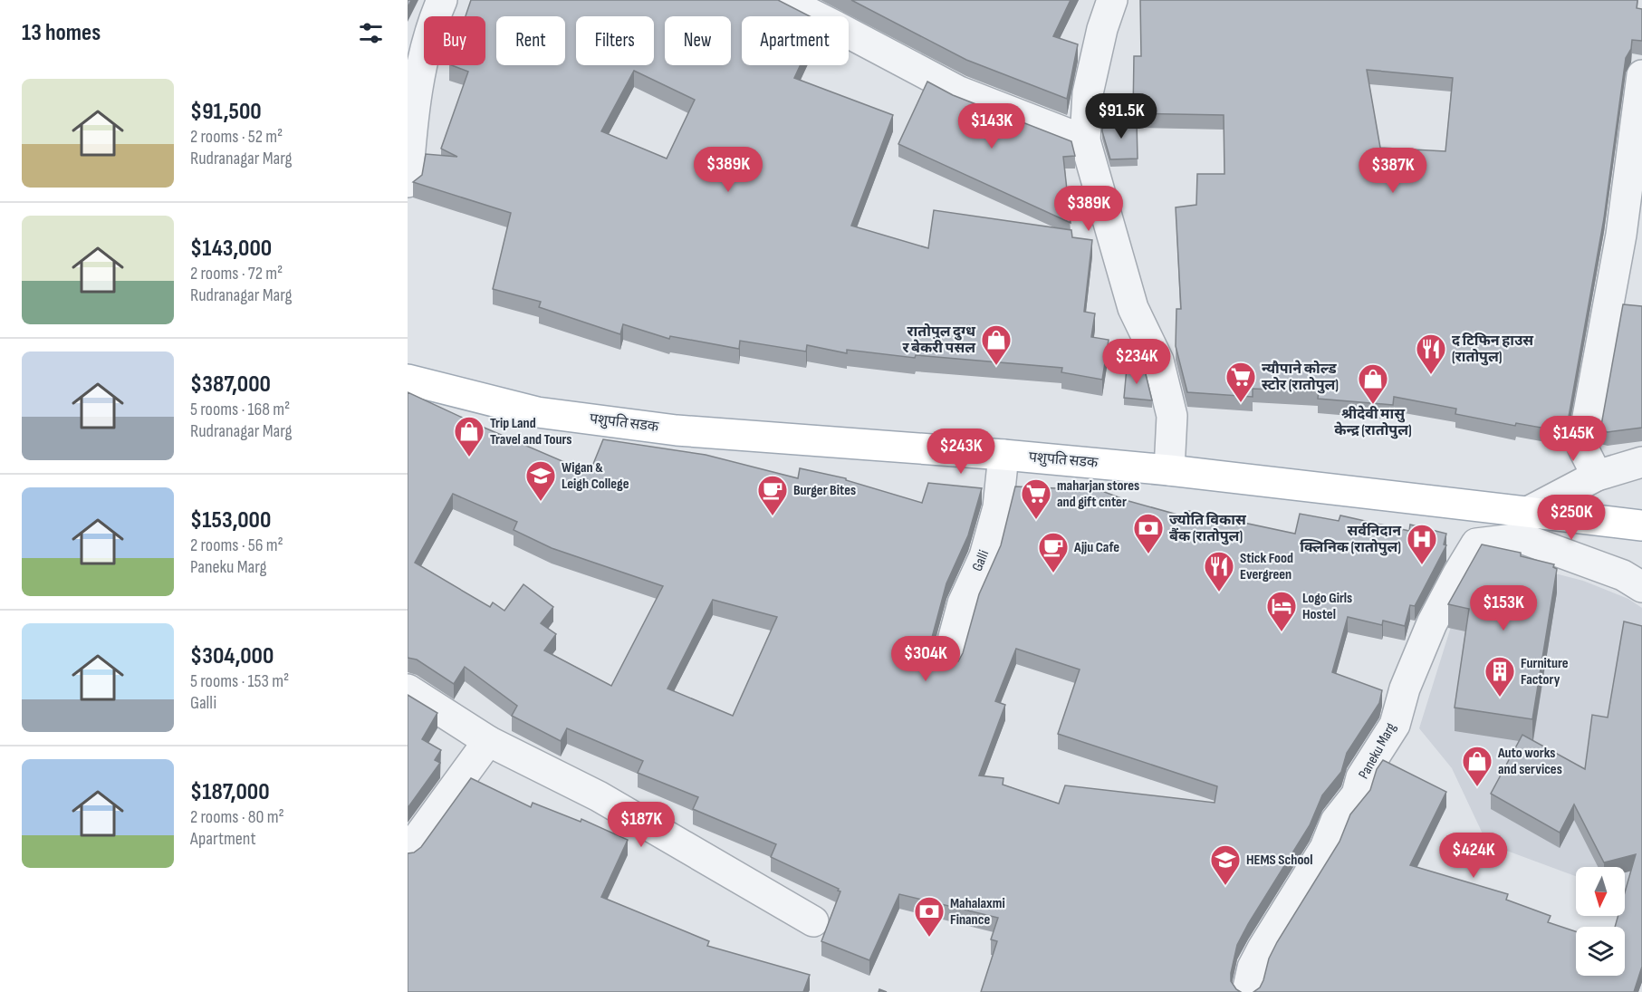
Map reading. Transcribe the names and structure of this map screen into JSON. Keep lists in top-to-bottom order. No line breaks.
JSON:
{"streets":{"main road":["पशुपति सडक"],"street":["Galli","Paneku Marg"]},"crossings":[["पशुपति सडक","Galli"],["पशुपति सडक","Paneku Marg"]],"places":{"shop":["रातोपुल दुग्ध र बेकरी पसल","श्रीदेवी मासु केन्द्र (रातोपुल)","Trip Land Travel and Tours","Auto works and services"],"restaurant":["द टिफिन हाउस (रातोपुल)","Stick Food Evergreen"],"supermarket":["न्यौपाने कोल्ड स्टोर (रातोपुल)","maharjan stores and gift cnter"],"school or university":["Wigan & Leigh College","HEMS School"],"cafe":["Burger Bites","Ajju Cafe"],"bank":["ज्योति विकास बैंक (रातोपुल)","Mahalaxmi Finance"],"hospital":["सर्वनिदान क्लिनिक (रातोपुल)"],"hotel":["Logo Girls Hostel"],"building":["Furniture Factory"]},"north":"bottom","page":{"heading":"13 homes","chip":["Buy","Rent","Filters","New","Apartment"],"list":[{"name":"$91,500","note":"2 rooms · 52 m² · Rudranagar Marg"},{"name":"$143,000","note":"2 rooms · 72 m² · Rudranagar Marg"},{"name":"$387,000","note":"5 rooms · 168 m² · Rudranagar Marg"},{"name":"$153,000","note":"2 rooms · 56 m² · Paneku Marg"},{"name":"$304,000","note":"5 rooms · 153 m² · Galli"},{"name":"$187,000","note":"2 rooms · 80 m² · Apartment"}],"price":["$91.5K","$143K","$389K","$387K","$389K","$234K","$145K","$243K","$250K","$153K","$304K","$187K","$424K"]}}
